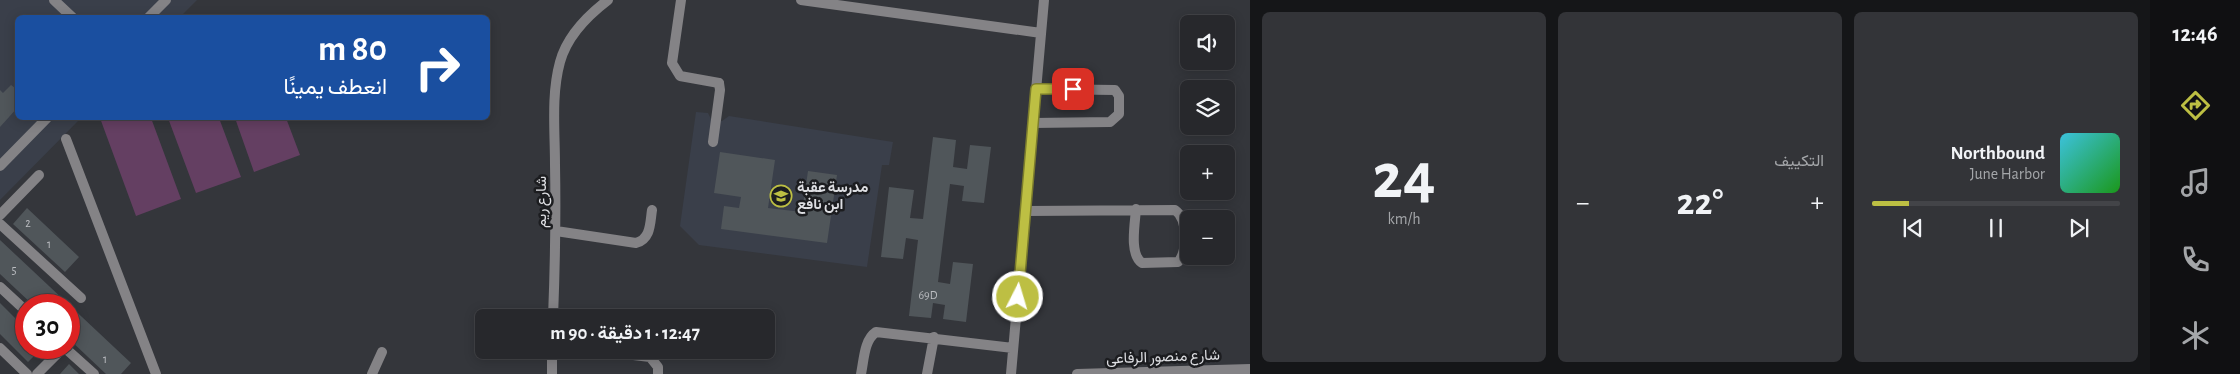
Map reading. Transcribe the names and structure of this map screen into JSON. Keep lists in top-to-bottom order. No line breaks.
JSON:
{"streets":{"street":["شارع ريم","شارع منصور الرفاعى"]},"places":{"school or university":["مدرسة عقبة ابن نافع"]},"house_numbers":["2","1","5","69D","1"],"page":{"tabs":"12:46","tile":["التكييف",["24","km/h"]],"map_buttons":["+","−"],"turn":["80 m","انعطف يمينًا"],"song":["Northbound","June Harbor"],"heat":["−","22°","+"],"limit":"30","trip":"12:47 · 1 دقيقة · 90 m"}}
